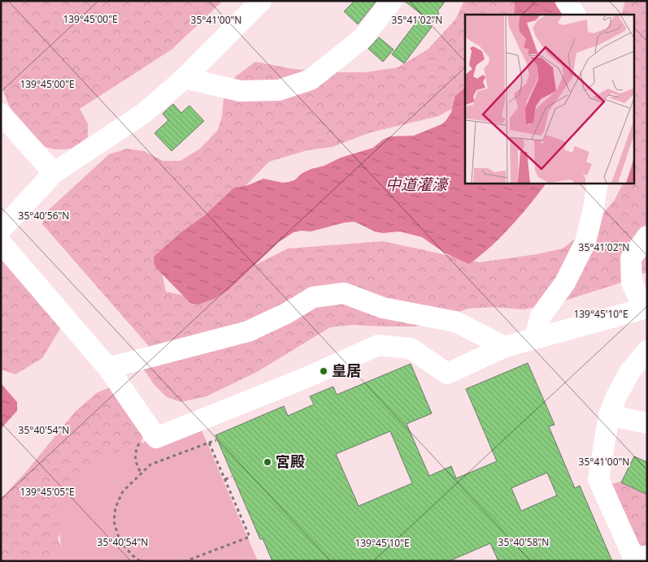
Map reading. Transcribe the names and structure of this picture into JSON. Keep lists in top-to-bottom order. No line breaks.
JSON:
{"water":["中道灌濠"],"places":["皇居","宮殿"],"coordinates":["139°45'00\"E","35°41'00\"N","35°41'02\"N","35°40'56\"N","139°45'10\"E","35°40'54\"N","139°45'05\"E","35°40'58\"N"]}
